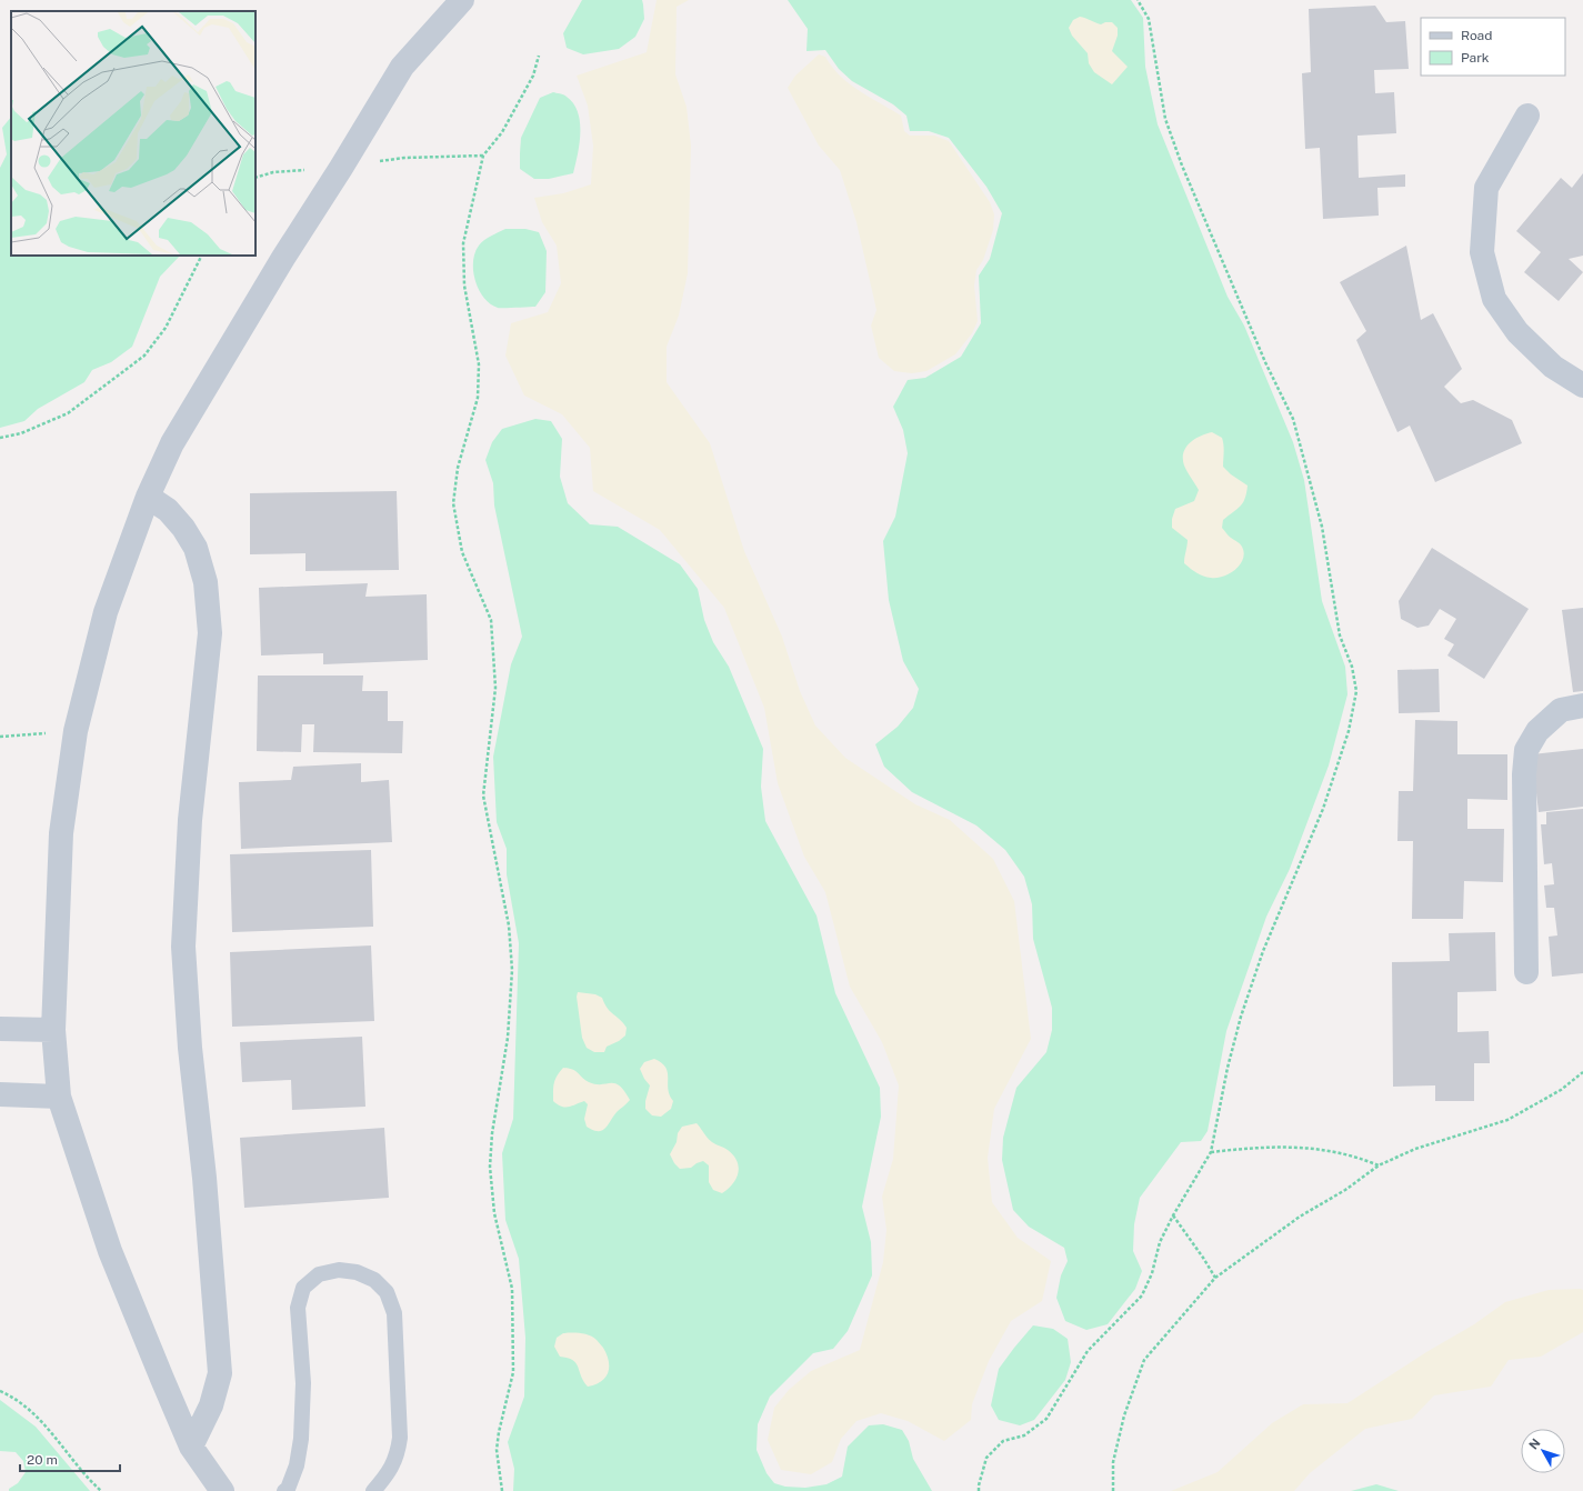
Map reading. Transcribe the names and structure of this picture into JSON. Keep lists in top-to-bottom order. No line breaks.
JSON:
{"legend":["Road","Park"],"scale_bar":"20 m","north":"top left"}
